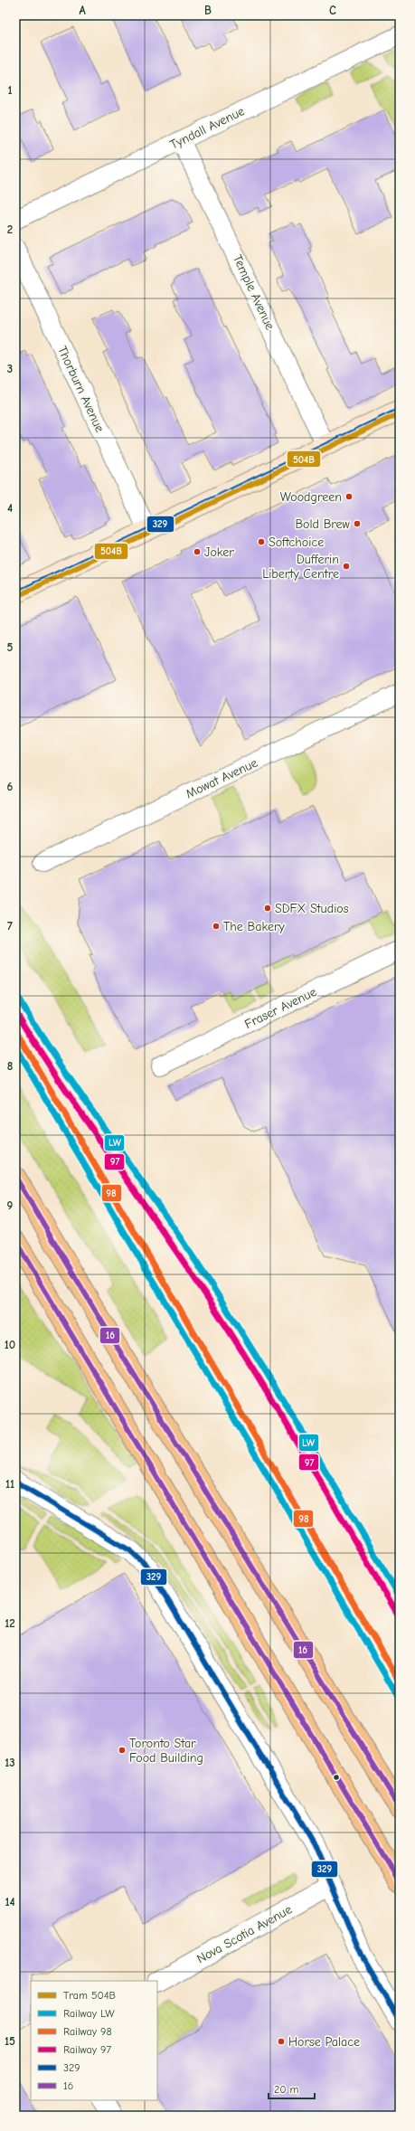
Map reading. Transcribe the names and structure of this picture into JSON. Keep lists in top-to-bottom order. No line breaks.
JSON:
{"streets":{"street":["Tyndall Avenue","Temple Avenue","Thorburn Avenue","Mowat Avenue","Fraser Avenue","Nova Scotia Avenue"]},"crossings":[["Tyndall Avenue","Temple Avenue"]],"places":["Woodgreen","Bold Brew","Softchoice","Joker","Dufferin Liberty Centre","SDFX Studios","The Bakery","Toronto Star Food Building","Horse Palace"],"lines":["transit line 329","tram line 504B","rail line LW","rail line 97","rail line 98","transit line 16"],"legend":["Tram 504B","Railway LW","Railway 98","Railway 97","329","16"],"scale_bar":"20 m","grid":{"columns":["A","B","C"],"rows":["1","2","3","4","5","6","7","8","9","10","11","12","13","14","15"]}}
